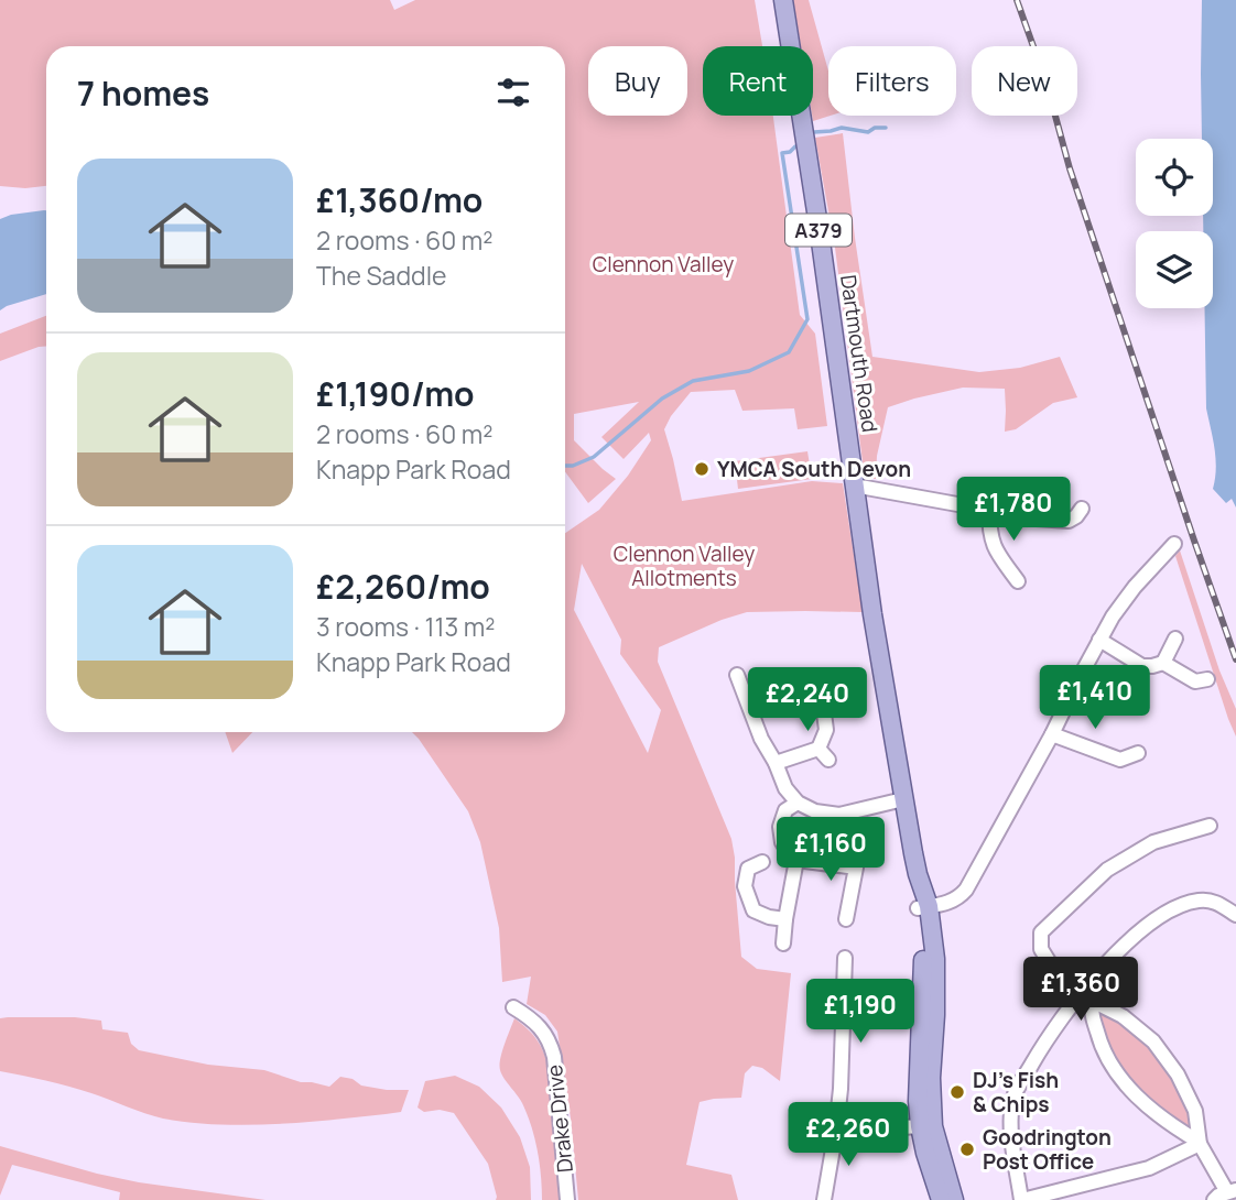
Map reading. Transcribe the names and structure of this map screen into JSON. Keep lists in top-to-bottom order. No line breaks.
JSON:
{"streets":{"main road":["A379","Dartmouth Road"],"street":["Drake Drive"]},"parks":["Clennon Valley","Clennon Valley Allotments"],"places":["YMCA South Devon","DJ's Fish & Chips","Goodrington Post Office"],"page":{"chip":["Buy","Rent","Filters","New"],"heading":"7 homes","list":[{"name":"£1,360/mo","note":"2 rooms · 60 m² · The Saddle"},{"name":"£1,190/mo","note":"2 rooms · 60 m² · Knapp Park Road"},{"name":"£2,260/mo","note":"3 rooms · 113 m² · Knapp Park Road"}],"price":["£1,780","£1,410","£2,240","£1,160","£1,360","£1,190","£2,260"]}}
